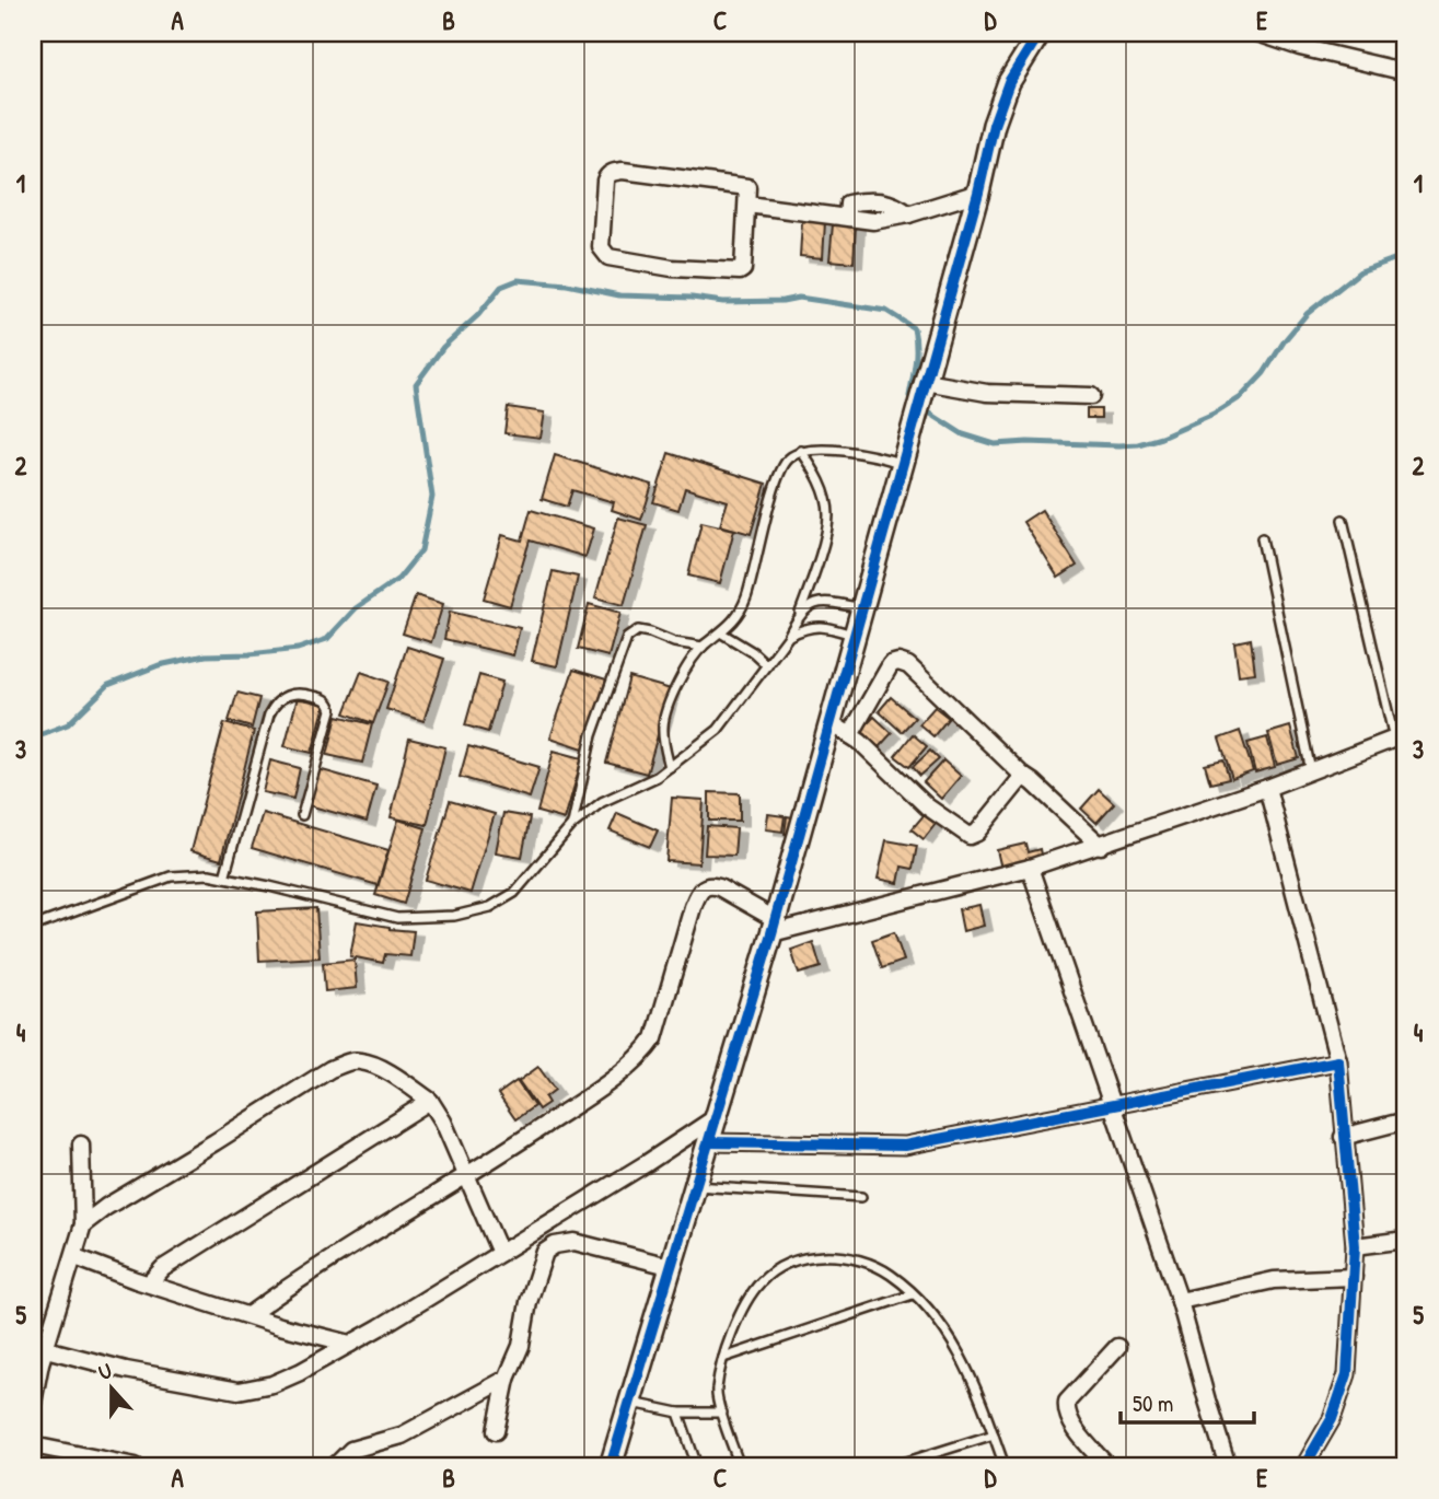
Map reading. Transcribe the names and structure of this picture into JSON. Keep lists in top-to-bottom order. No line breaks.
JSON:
{"scale_bar":"50 m","north":"top","grid":{"columns":["A","B","C","D","E"],"rows":["1","2","3","4","5"]}}
